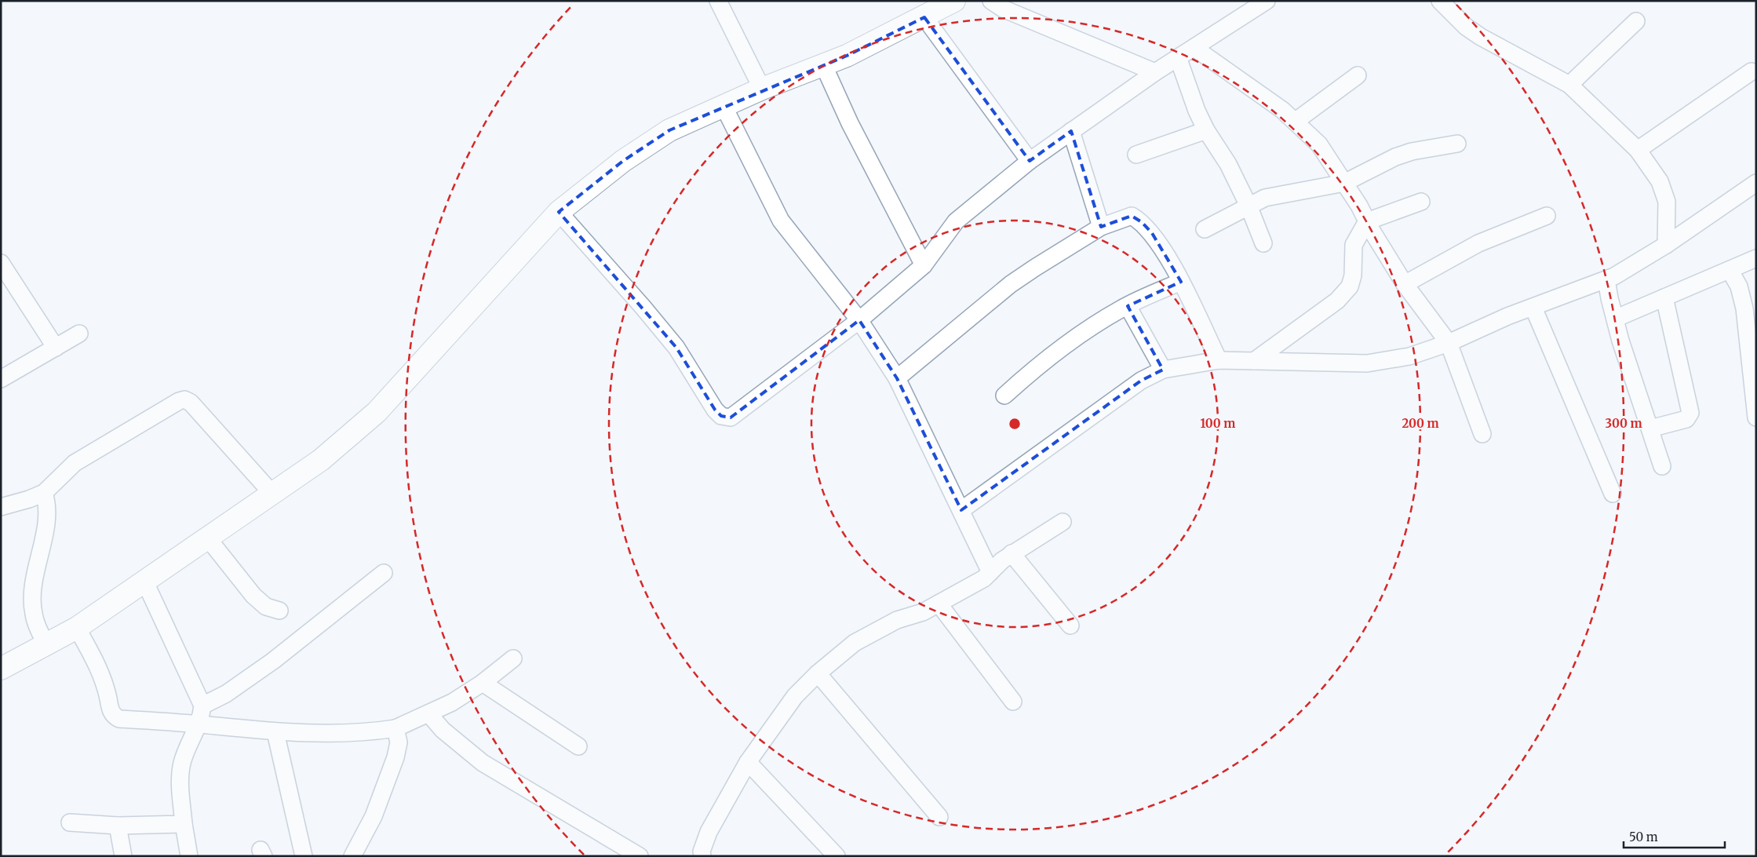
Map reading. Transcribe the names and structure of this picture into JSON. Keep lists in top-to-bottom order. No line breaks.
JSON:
{"scale_bar":"50 m","rings":["100 m","200 m","300 m"]}
